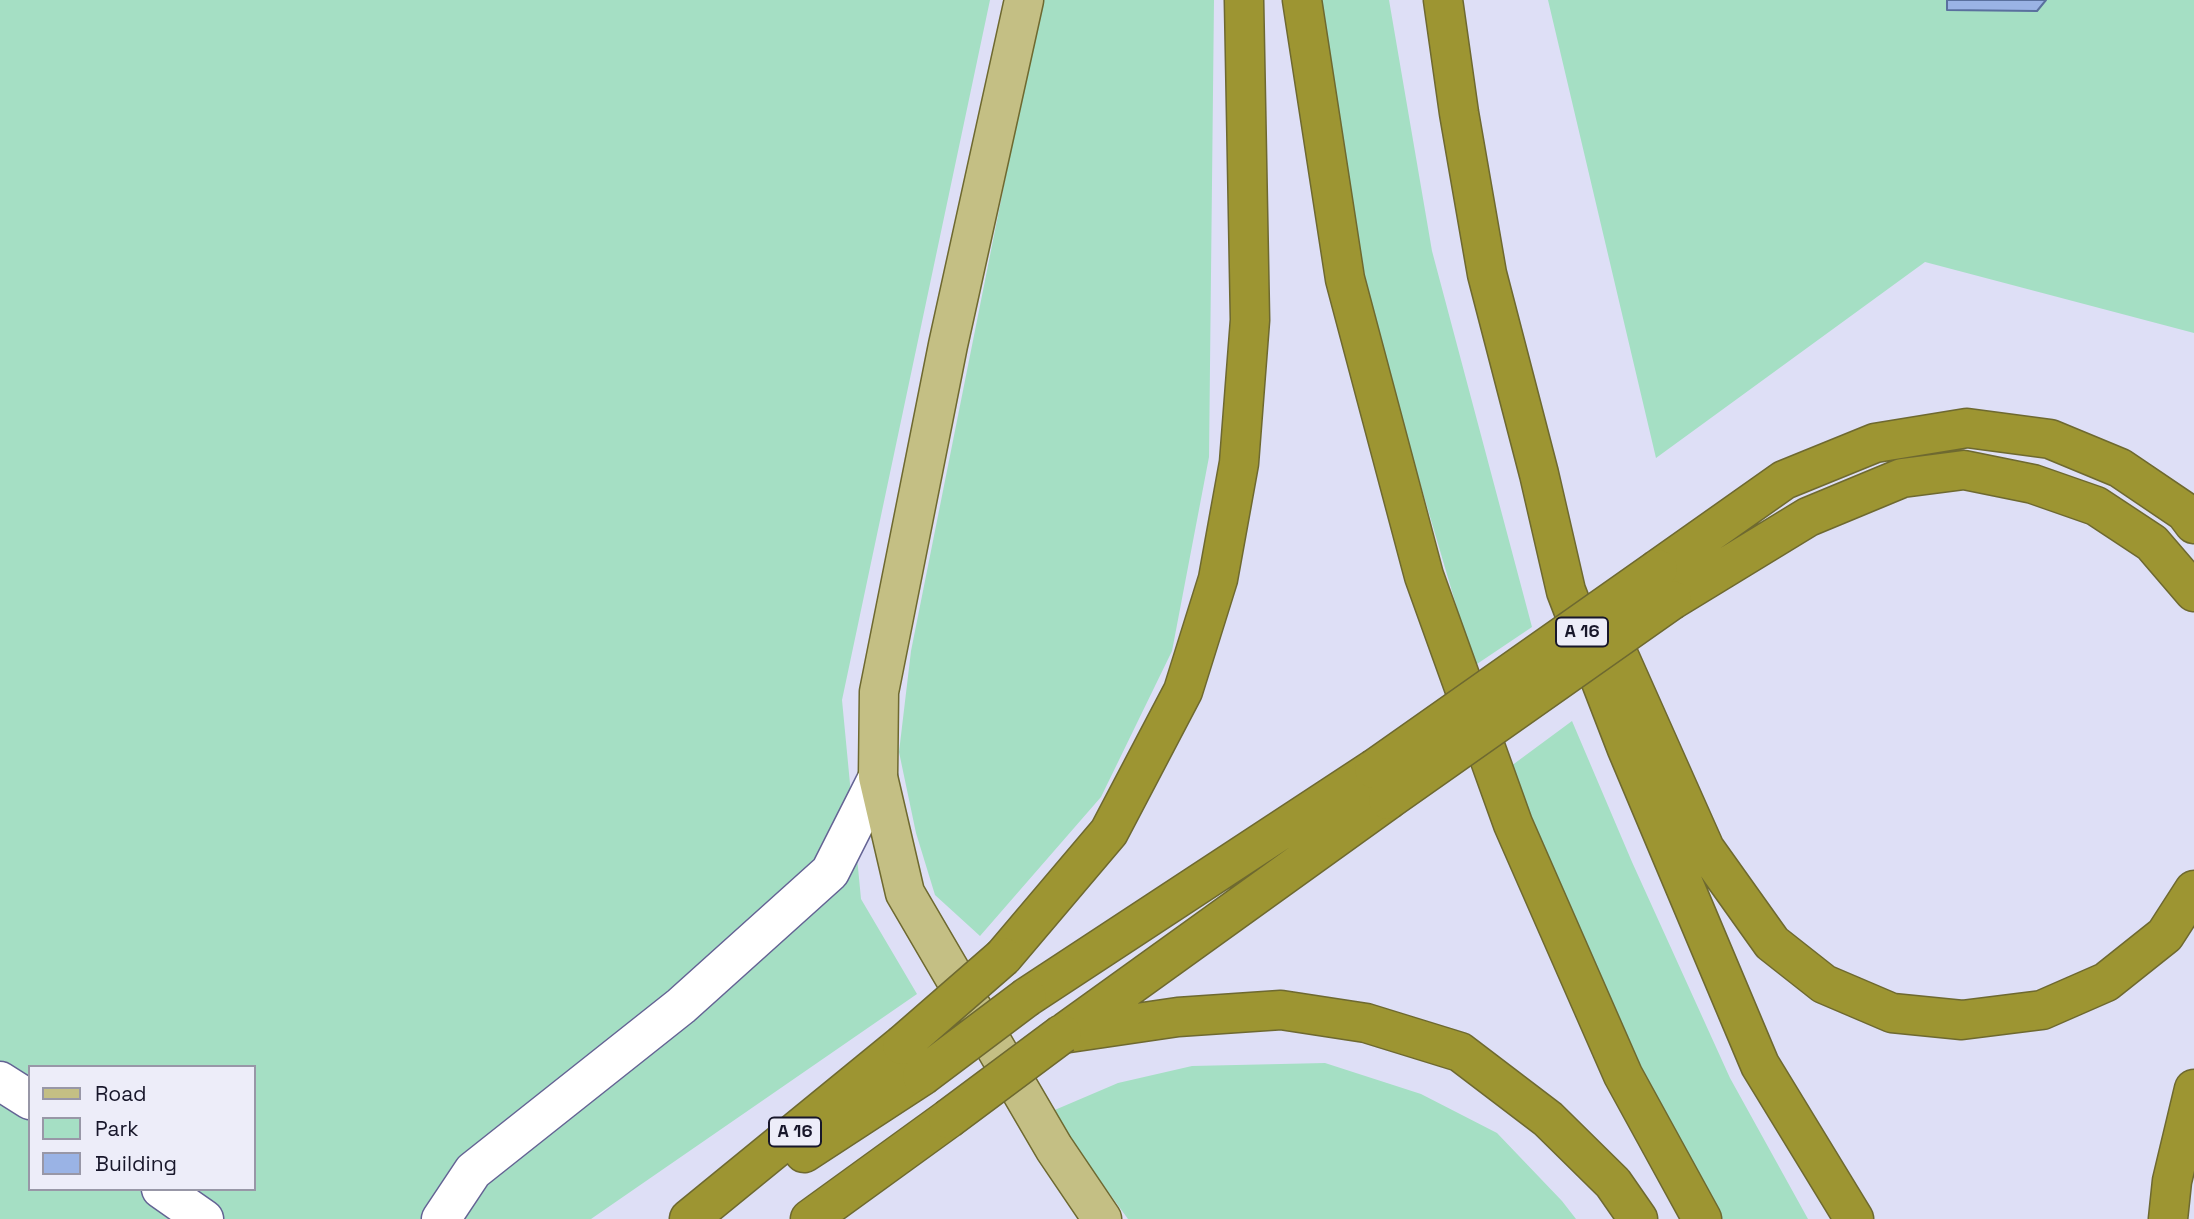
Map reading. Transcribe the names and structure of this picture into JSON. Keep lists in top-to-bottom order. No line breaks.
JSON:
{"streets":{"highway":["A 16"]},"legend":["Road","Park","Building"]}
